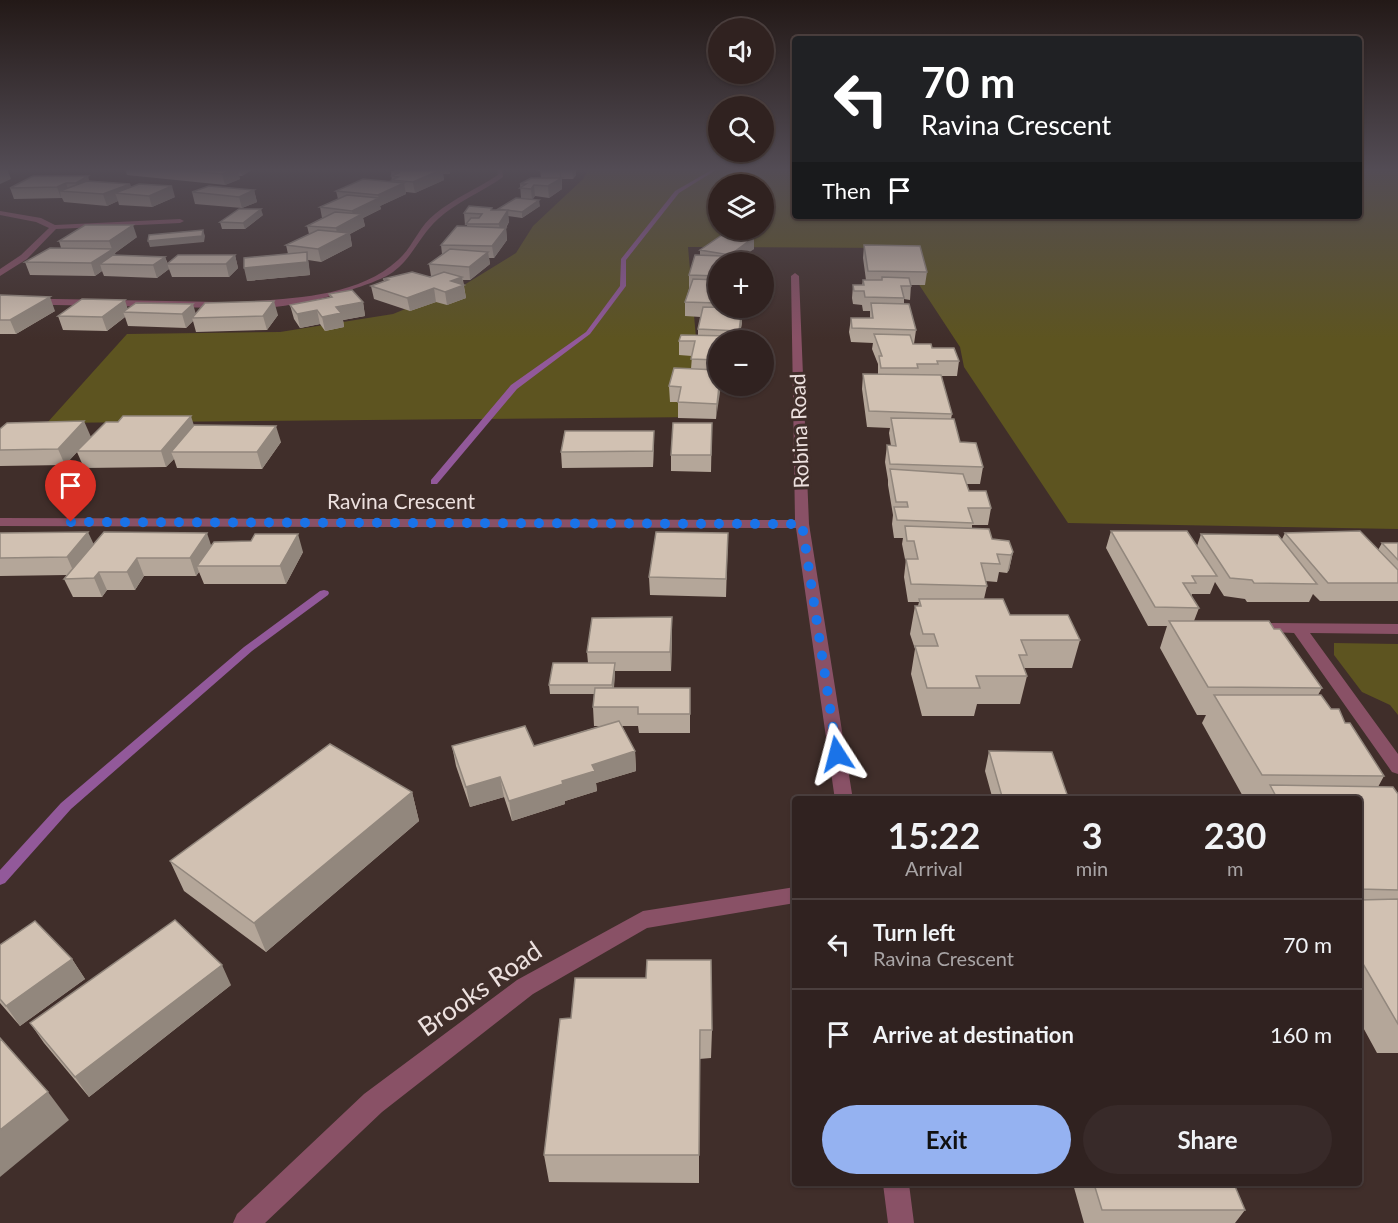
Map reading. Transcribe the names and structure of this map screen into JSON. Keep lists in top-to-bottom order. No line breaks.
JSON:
{"streets":{"street":["Robina Road","Ravina Crescent","Brooks Road"]},"crossings":[["Robina Road","Ravina Crescent"]],"page":{"map_buttons":["+","−"],"turn":["70 m","Ravina Crescent"],"then":"Then","eta":["15:22","Arrival","3","min","230","m"],"list":[{"name":"Turn left","note":"Ravina Crescent","value":"70 m"},{"name":"Arrive at destination","value":"160 m"}],"buttons":["Exit","Share"]}}
